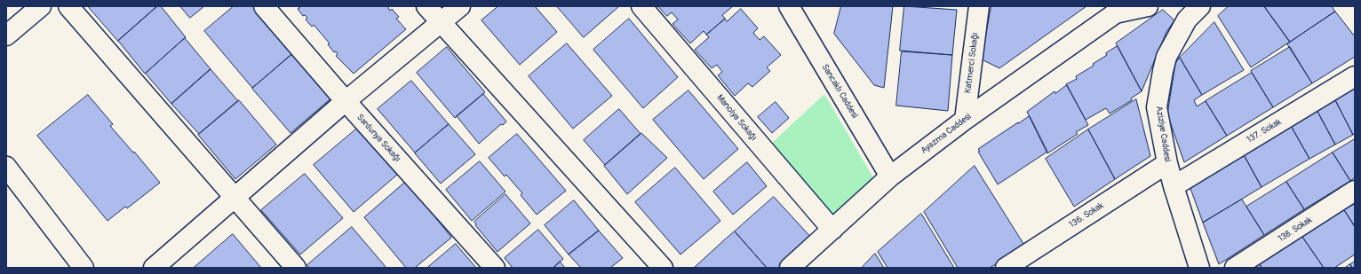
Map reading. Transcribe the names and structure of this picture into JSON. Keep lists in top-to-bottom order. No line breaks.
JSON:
{"streets":{"street":["Katmerci Sokağı","Sancaklı Caddesi","Manolya Sokağı","137. Sokak","Ayazma Caddesi","Aziziye Caddesi","Sardunya Sokağı","136. Sokak","138. Sokak"]},"crossings":[["Katmerci Sokağı","Ayazma Caddesi"],["Sancaklı Caddesi","Ayazma Caddesi"],["Manolya Sokağı","Ayazma Caddesi"],["137. Sokak","Aziziye Caddesi"],["Aziziye Caddesi","136. Sokak"]]}
